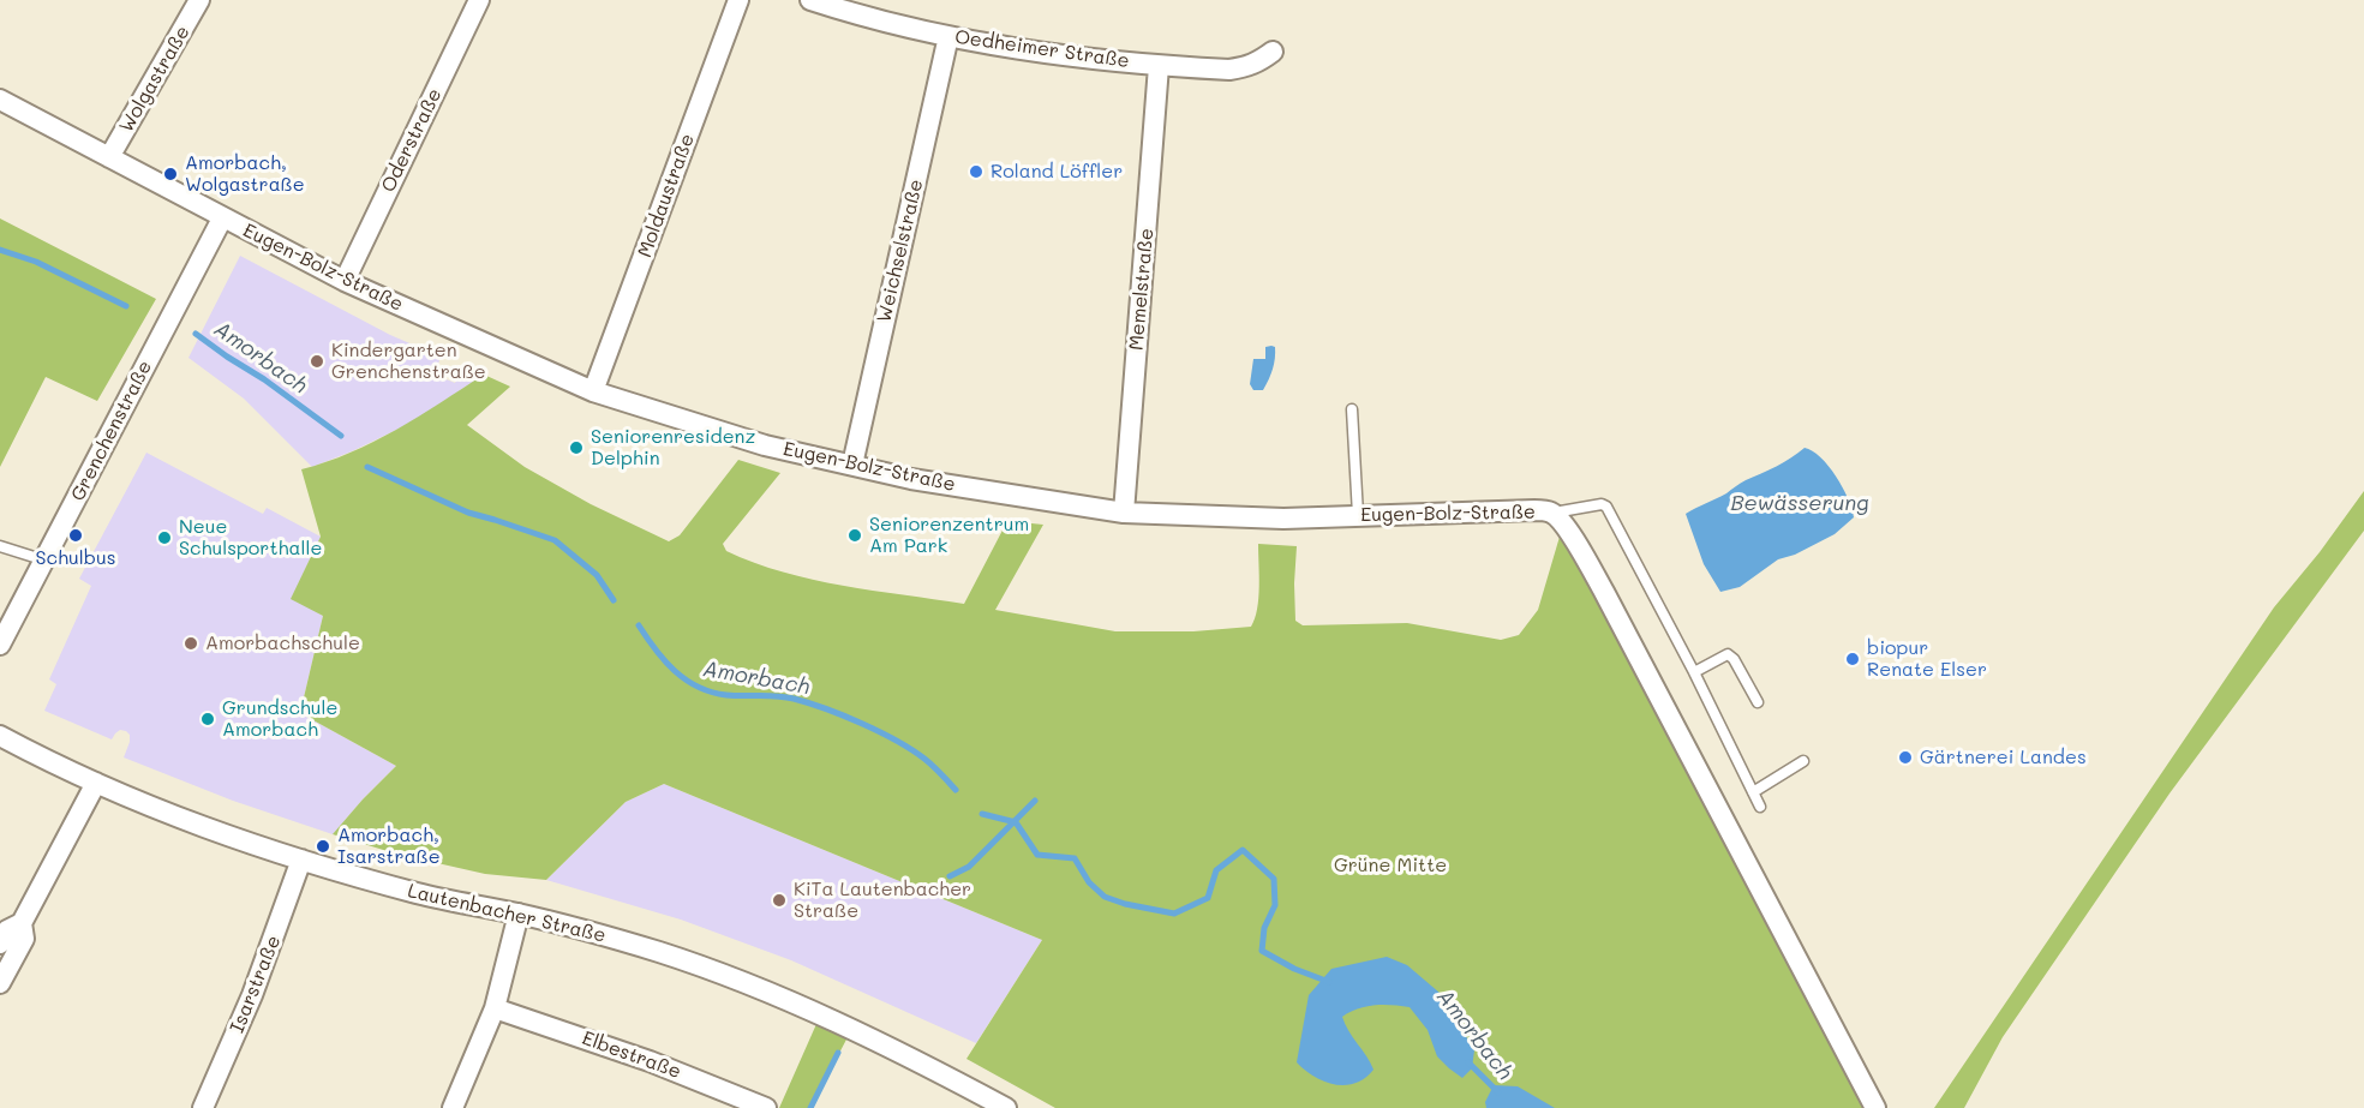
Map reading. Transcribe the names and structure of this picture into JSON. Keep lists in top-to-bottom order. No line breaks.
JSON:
{"streets":{"street":["Oedheimer Straße","Wolgastraße","Oderstraße","Moldaustraße","Weichselstraße","Eugen-Bolz-Straße","Memelstraße","Grenchenstraße","Lautenbacher Straße","Isarstraße","Elbestraße"]},"crossings":[["Oedheimer Straße","Weichselstraße"],["Oedheimer Straße","Memelstraße"],["Wolgastraße","Eugen-Bolz-Straße"],["Oderstraße","Eugen-Bolz-Straße"],["Moldaustraße","Eugen-Bolz-Straße"],["Weichselstraße","Eugen-Bolz-Straße"],["Eugen-Bolz-Straße","Memelstraße"],["Eugen-Bolz-Straße","Grenchenstraße"],["Lautenbacher Straße","Isarstraße"]],"water":["Amorbach","Bewässerung"],"parks":["Grüne Mitte"],"places":["Roland Löffler","Amorbach, Wolgastraße","Kindergarten Grenchenstraße","Seniorenresidenz Delphin","Schulbus","Seniorenzentrum Am Park","Neue Schulsporthalle","Amorbachschule","biopur Renate Elser","Grundschule Amorbach","Gärtnerei Landes","Amorbach, Isarstraße","KiTa Lautenbacher Straße"]}
